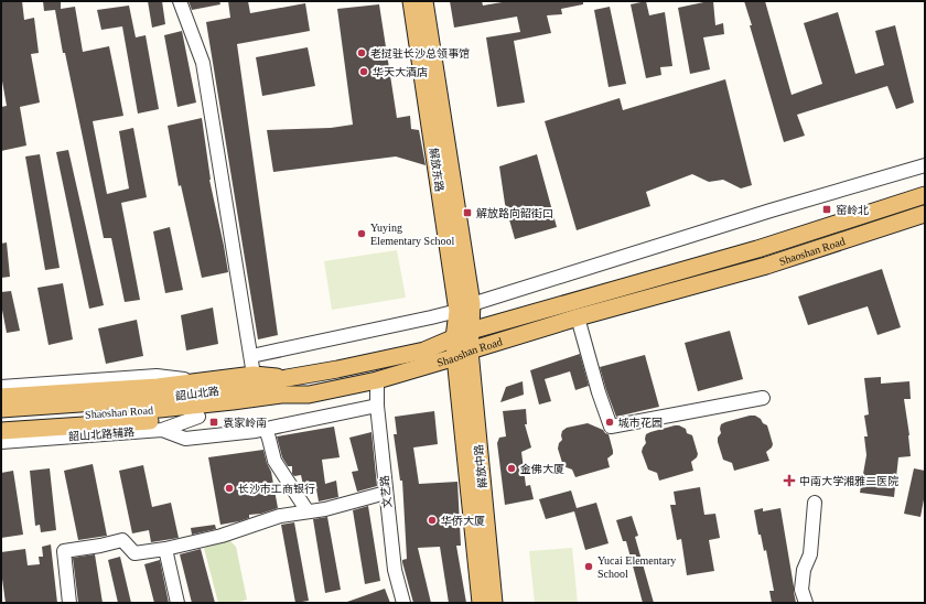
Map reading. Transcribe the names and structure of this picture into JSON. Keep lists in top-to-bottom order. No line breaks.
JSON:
{"streets":{"main road":["解放东路","Shaoshan Road","韶山北路","解放中路"],"street":["韶山北路辅路","文艺路"]},"crossings":[["解放东路","Shaoshan Road"],["解放东路","解放中路"],["Shaoshan Road","韶山北路"],["Shaoshan Road","解放中路"],["Shaoshan Road","文艺路"]],"places":{"other":["老挝驻长沙总领事馆","华天大酒店","Yuying Elementary School","城市花园","金佛大厦","长沙市工商银行","华侨大厦","Yucai Elementary School"],"transit":["窑岭北","解放路向韶街口","袁家岭南"],"health":["中南大学湘雅二医院"]}}
